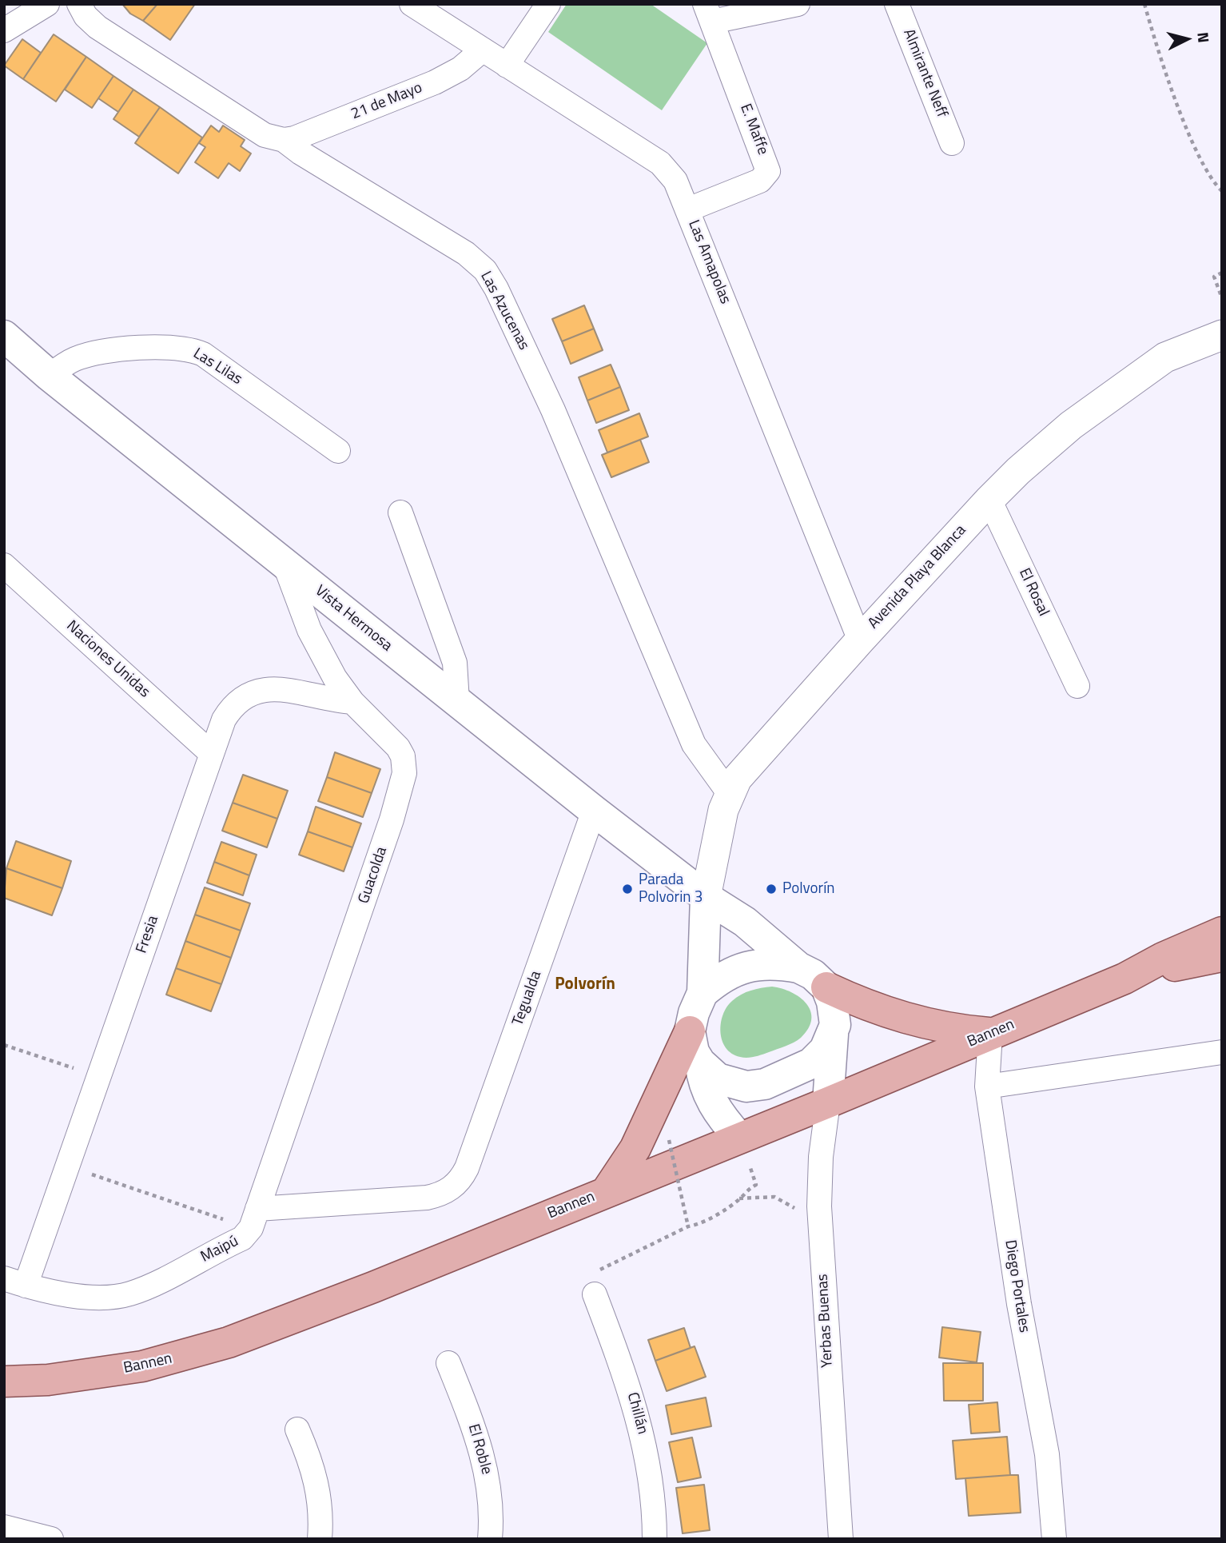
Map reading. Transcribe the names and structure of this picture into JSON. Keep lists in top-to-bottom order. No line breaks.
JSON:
{"streets":{"main road":["Vista Hermosa","Bannen"],"street":["Almirante Neff","21 de Mayo","E. Maffe","Las Amapolas","Las Azucenas","Las Lilas","Avenida Playa Blanca","El Rosal","Naciones Unidas","Guacolda","Fresia","Tegualda","Maipú","Diego Portales","Yerbas Buenas","Chillán","El Roble"]},"crossings":[["21 de Mayo","Las Amapolas"],["21 de Mayo","Las Azucenas"],["E. Maffe","Las Amapolas"],["Las Amapolas","Avenida Playa Blanca"],["Las Azucenas","Avenida Playa Blanca"],["Las Lilas","Vista Hermosa"],["Avenida Playa Blanca","El Rosal"],["Avenida Playa Blanca","Vista Hermosa"],["Vista Hermosa","Guacolda"],["Vista Hermosa","Tegualda"],["Naciones Unidas","Fresia"],["Guacolda","Fresia"],["Guacolda","Tegualda"],["Guacolda","Maipú"],["Fresia","Maipú"],["Tegualda","Maipú"],["Bannen","Diego Portales"],["Bannen","Yerbas Buenas"]],"districts":["Polvorín"],"places":["Parada Polvorin 3","Polvorín"],"north":"right"}
